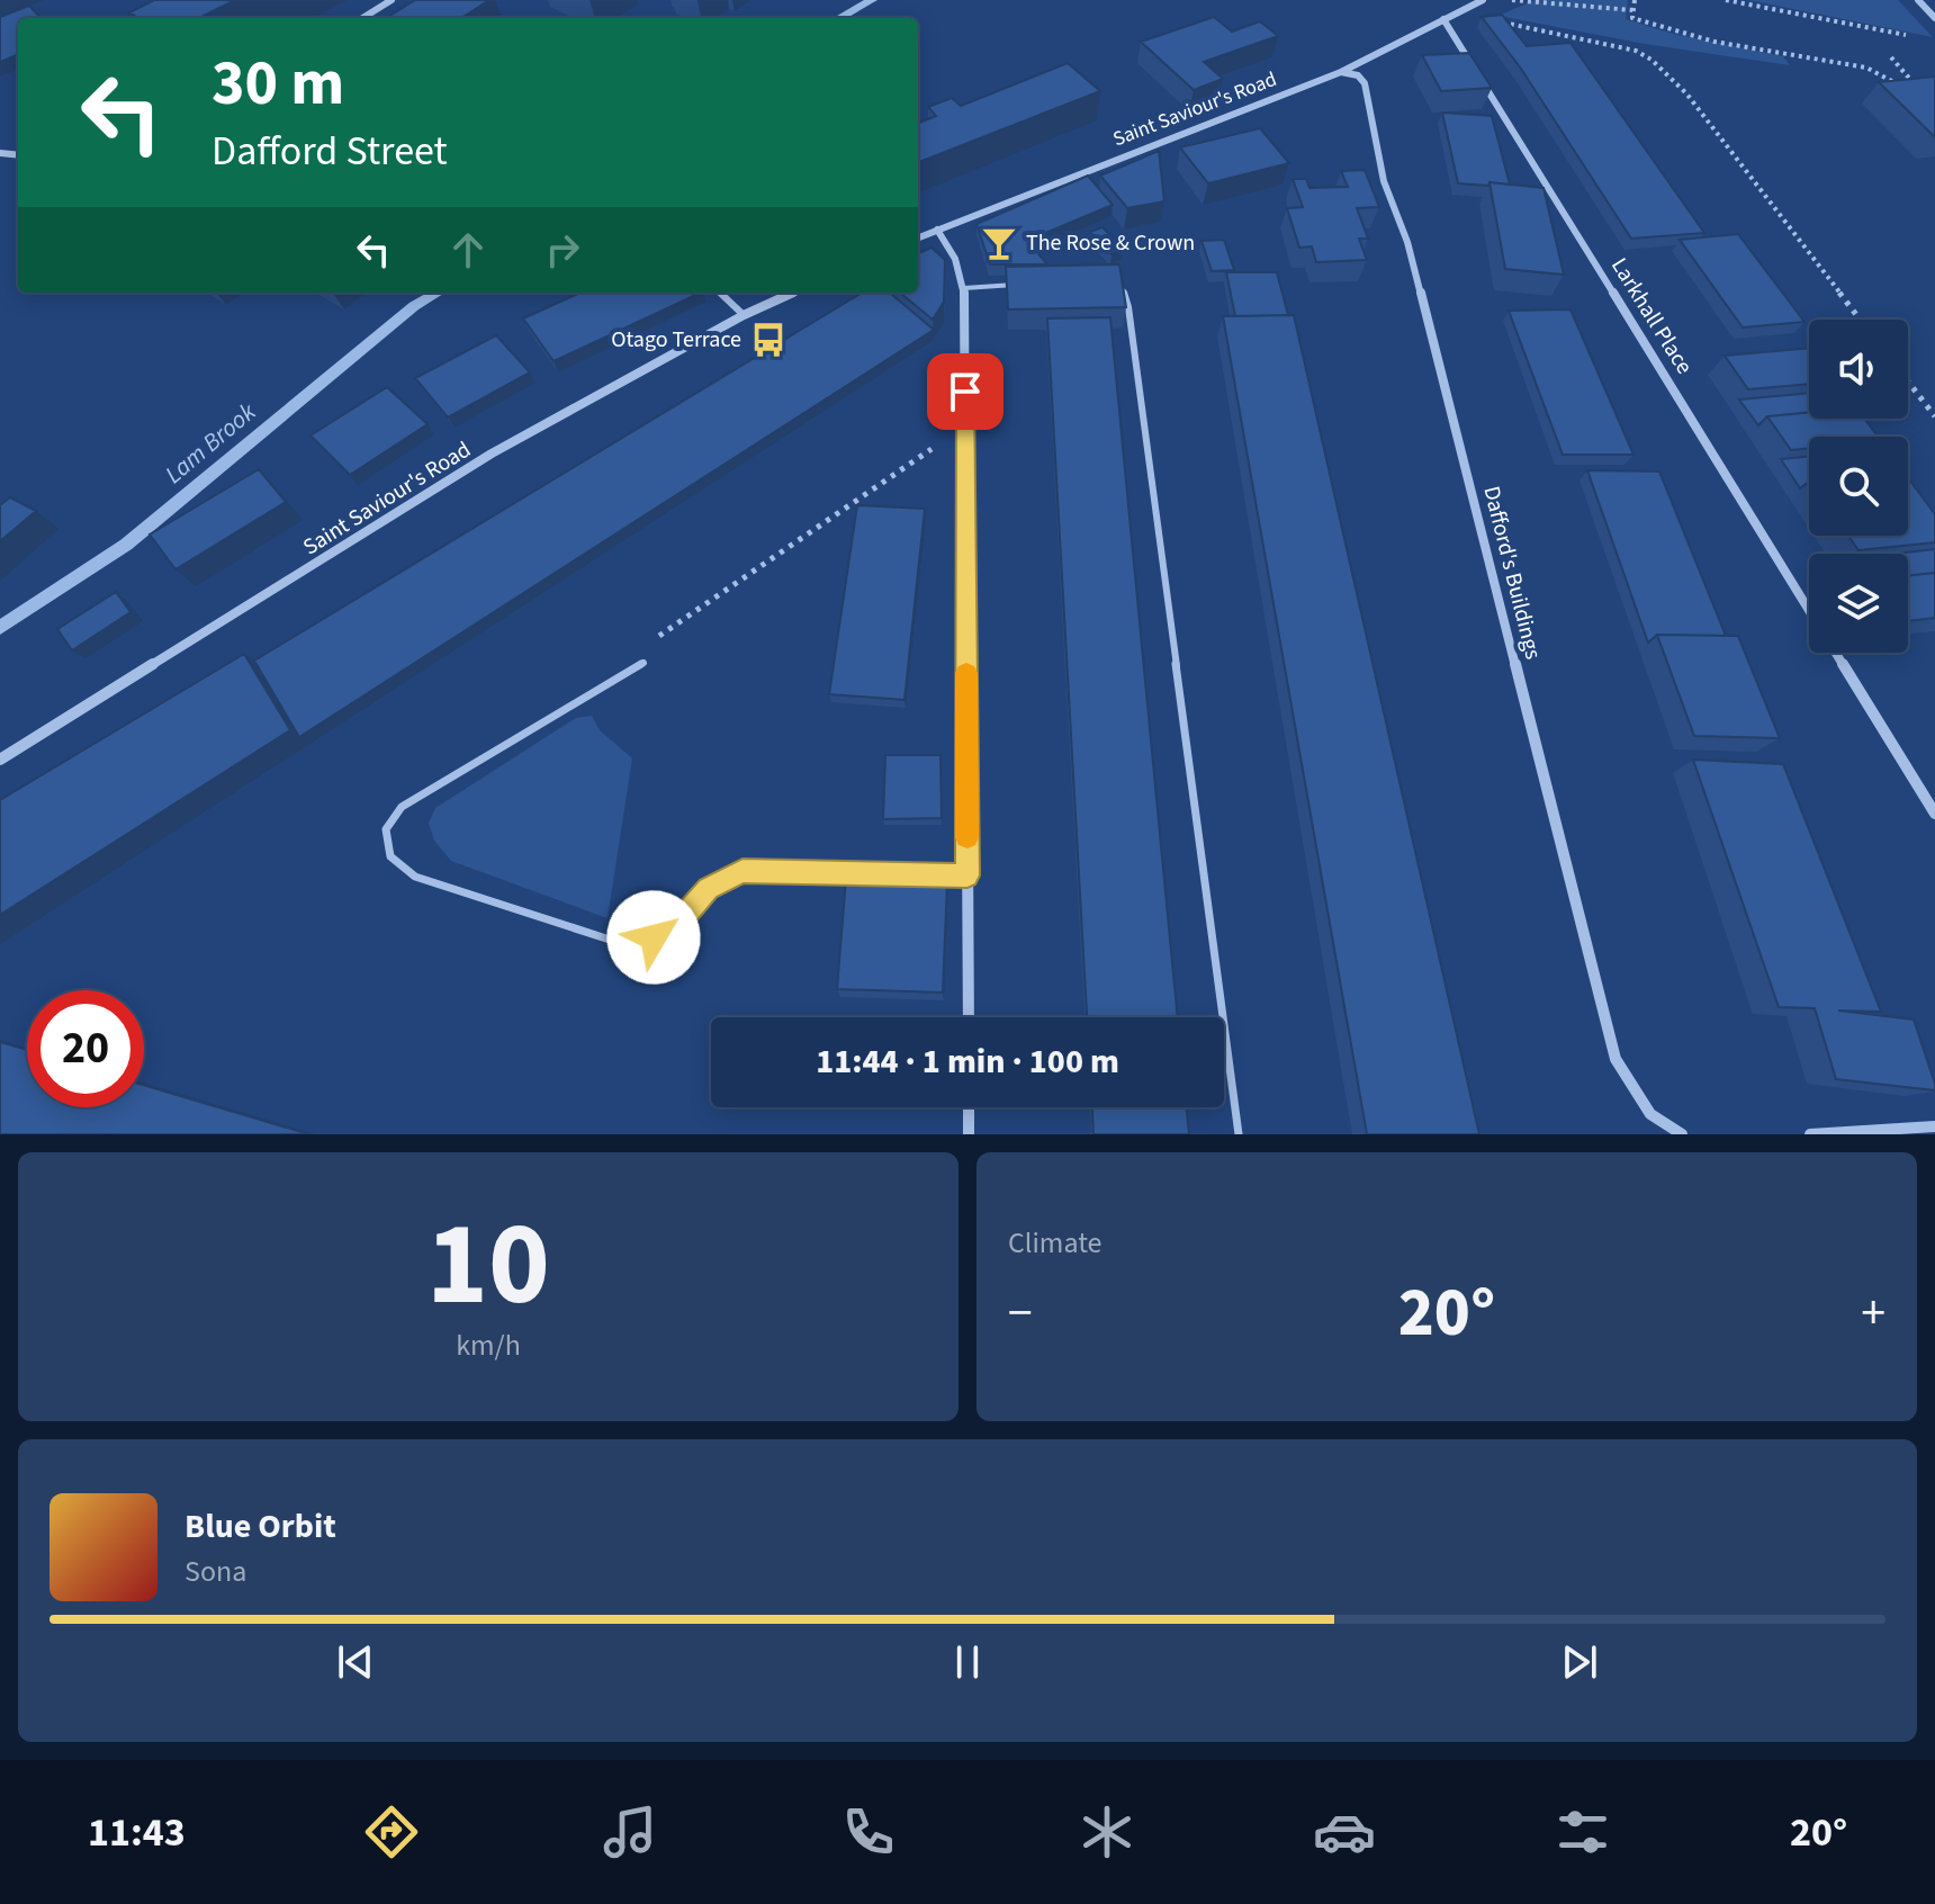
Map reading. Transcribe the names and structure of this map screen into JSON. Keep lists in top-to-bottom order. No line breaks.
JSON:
{"streets":{"street":["Saint Saviour's Road","Larkhall Place","Dafford's Buildings"]},"crossings":[["Saint Saviour's Road","Dafford's Buildings"]],"water":["Lam Brook"],"places":{"bar":["The Rose & Crown"],"bus stop":["Otago Terrace"]},"page":{"turn":["30 m","Dafford Street"],"limit":"20","trip":"11:44 · 1 min · 100 m","tile":[["10","km/h"],"Climate"],"heat":["−","20°","+"],"song":["Blue Orbit","Sona"],"tabs":["11:43","20°"]}}
